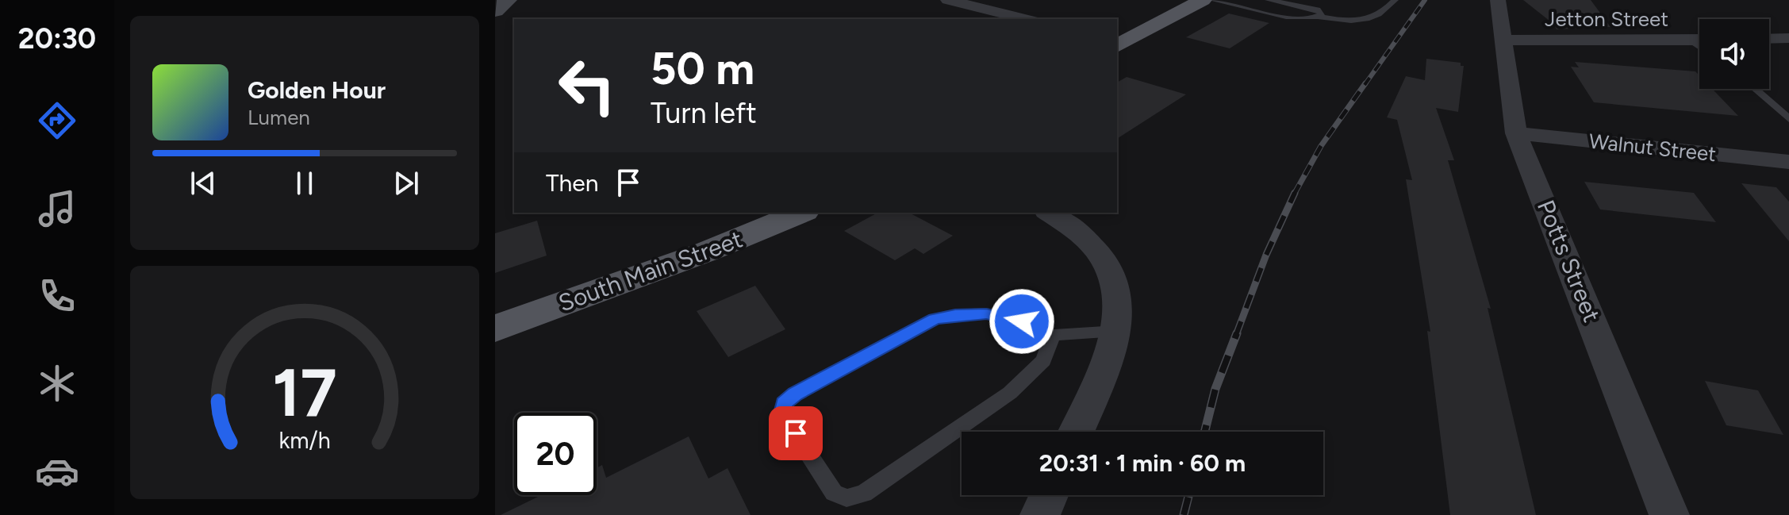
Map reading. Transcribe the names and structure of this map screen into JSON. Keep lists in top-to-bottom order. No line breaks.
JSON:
{"streets":{"main road":["South Main Street"],"street":["Jetton Street","Walnut Street","Potts Street"]},"crossings":[["Jetton Street","Potts Street"],["Walnut Street","Potts Street"]],"page":{"tabs":"20:30","turn":["50 m","Turn left"],"song":["Golden Hour","Lumen"],"then":"Then","limit":"20","trip":"20:31 · 1 min · 60 m","gauge":["17","km/h"]}}
